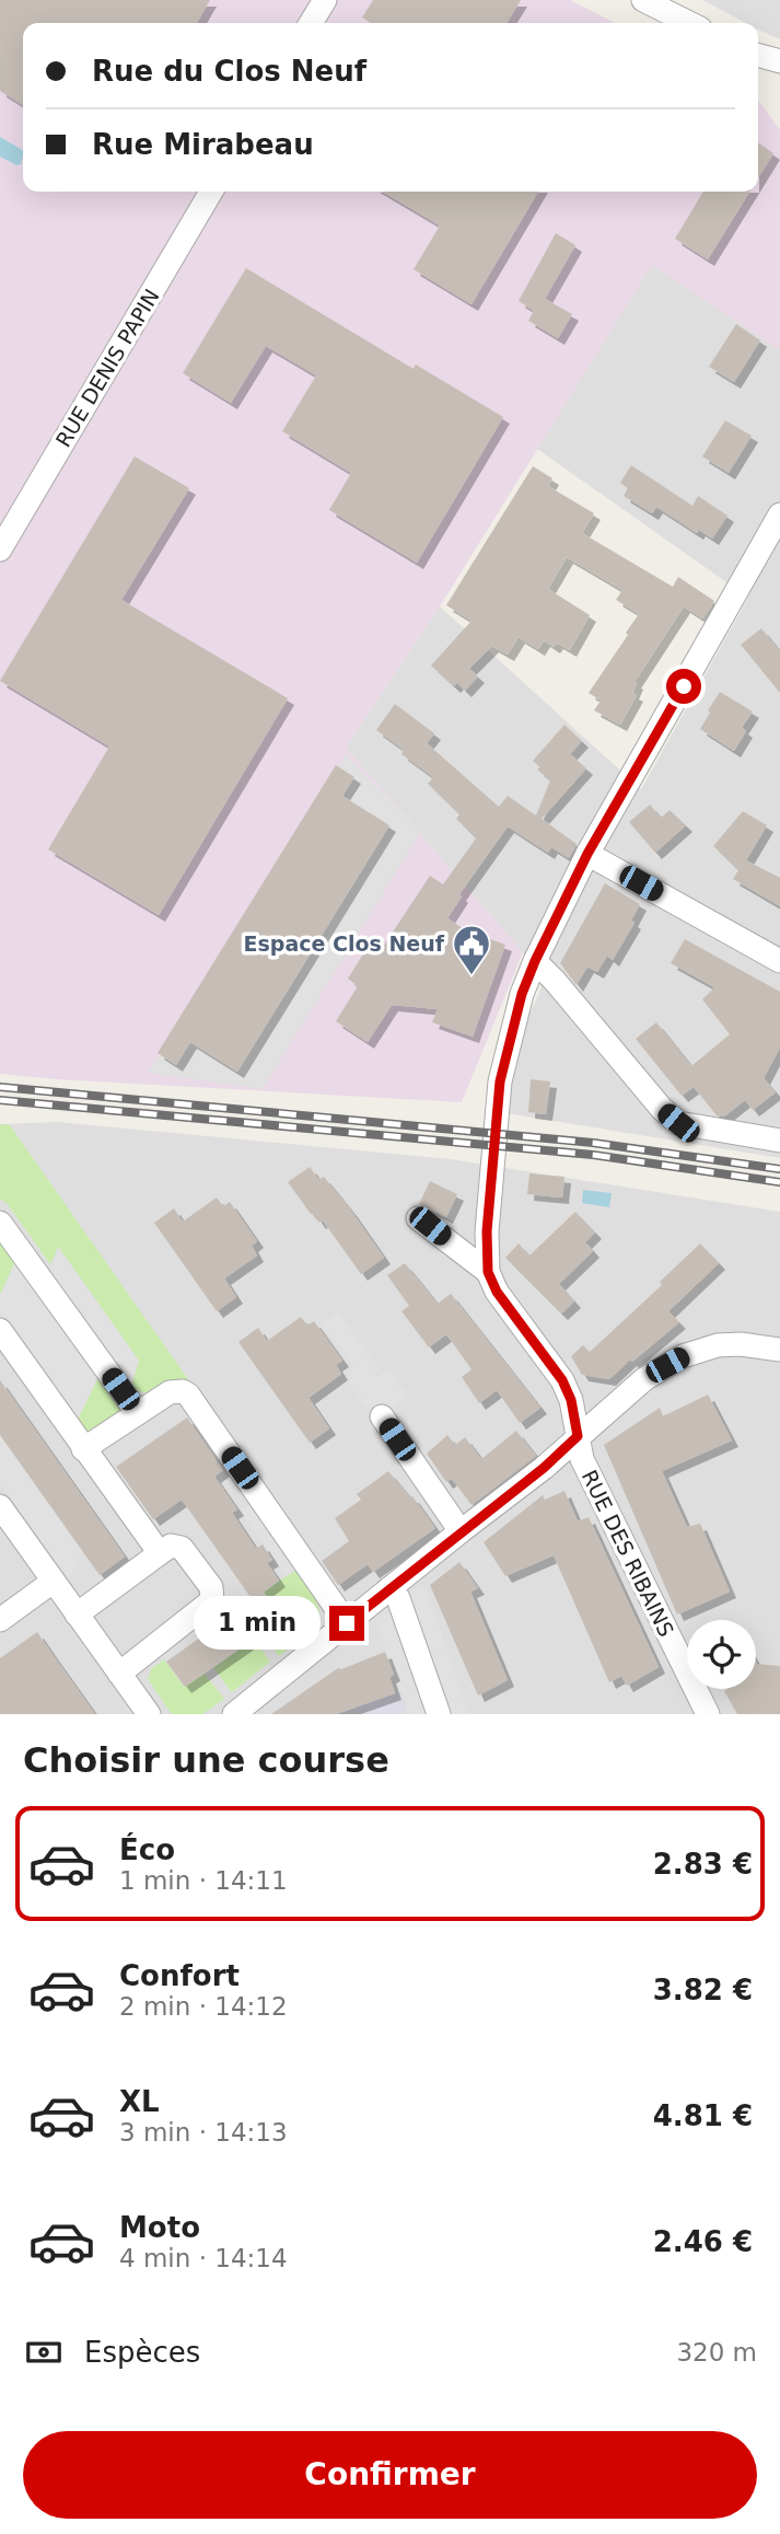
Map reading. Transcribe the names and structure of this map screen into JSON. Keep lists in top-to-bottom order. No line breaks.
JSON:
{"streets":{"street":["RUE DENIS PAPIN","RUE DES RIBAINS"]},"places":{"public building":["Espace Clos Neuf"]},"page":{"banner":["Rue du Clos Neuf","Rue Mirabeau"],"bubble":"1 min","heading":"Choisir une course","list":[{"name":"Éco","note":"1 min · 14:11","value":"2.83 €"},{"name":"Confort","note":"2 min · 14:12","value":"3.82 €"},{"name":"XL","note":"3 min · 14:13","value":"4.81 €"},{"name":"Moto","note":"4 min · 14:14","value":"2.46 €"}],"pay":["Espèces","320 m"],"buttons":"Confirmer"}}
